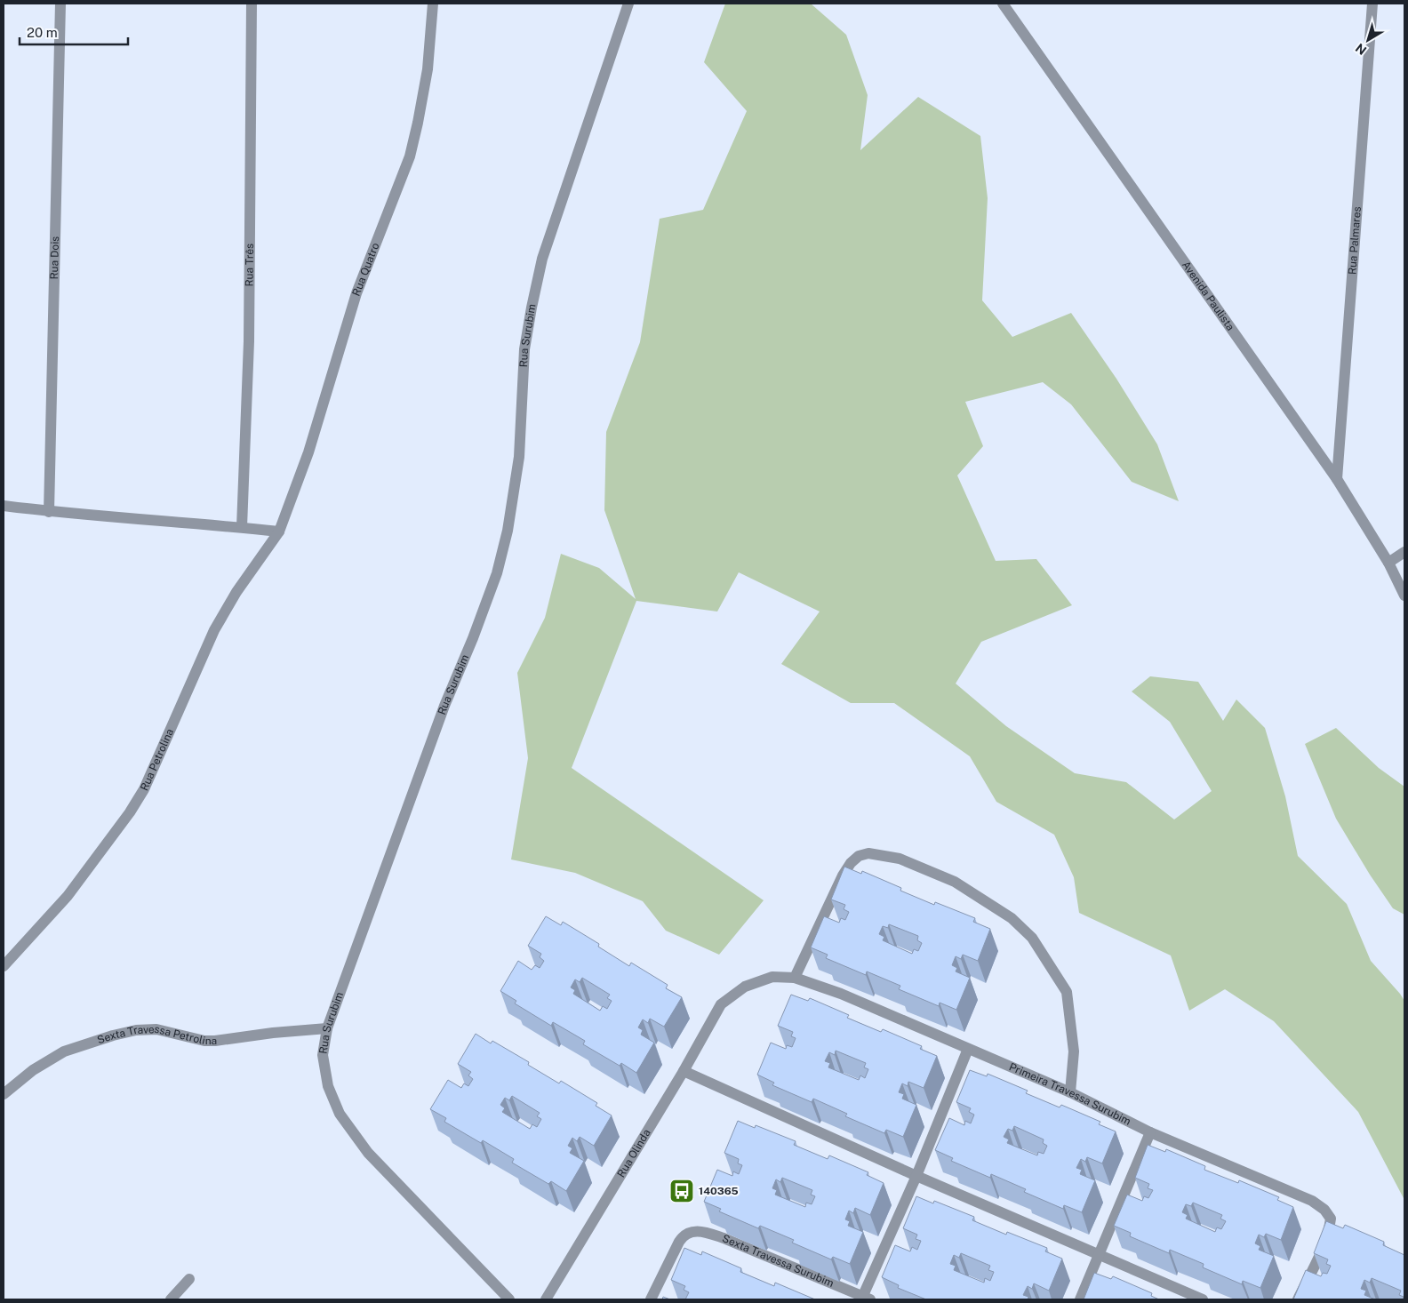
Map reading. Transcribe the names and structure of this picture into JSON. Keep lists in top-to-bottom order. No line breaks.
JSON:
{"streets":{"street":["Rua Palmares","Rua Dois","Rua Três","Rua Quatro","Avenida Paulista","Rua Surubim","Rua Petrolina","Sexta Travessa Petrolina","Primeira Travessa Surubim","Rua Olinda","Sexta Travessa Surubim"]},"crossings":[["Rua Palmares","Avenida Paulista"],["Rua Quatro","Rua Petrolina"],["Rua Surubim","Sexta Travessa Petrolina"],["Primeira Travessa Surubim","Rua Olinda"]],"places":{"bus stop":["140365"]},"scale_bar":"20 m","north":"bottom left"}
